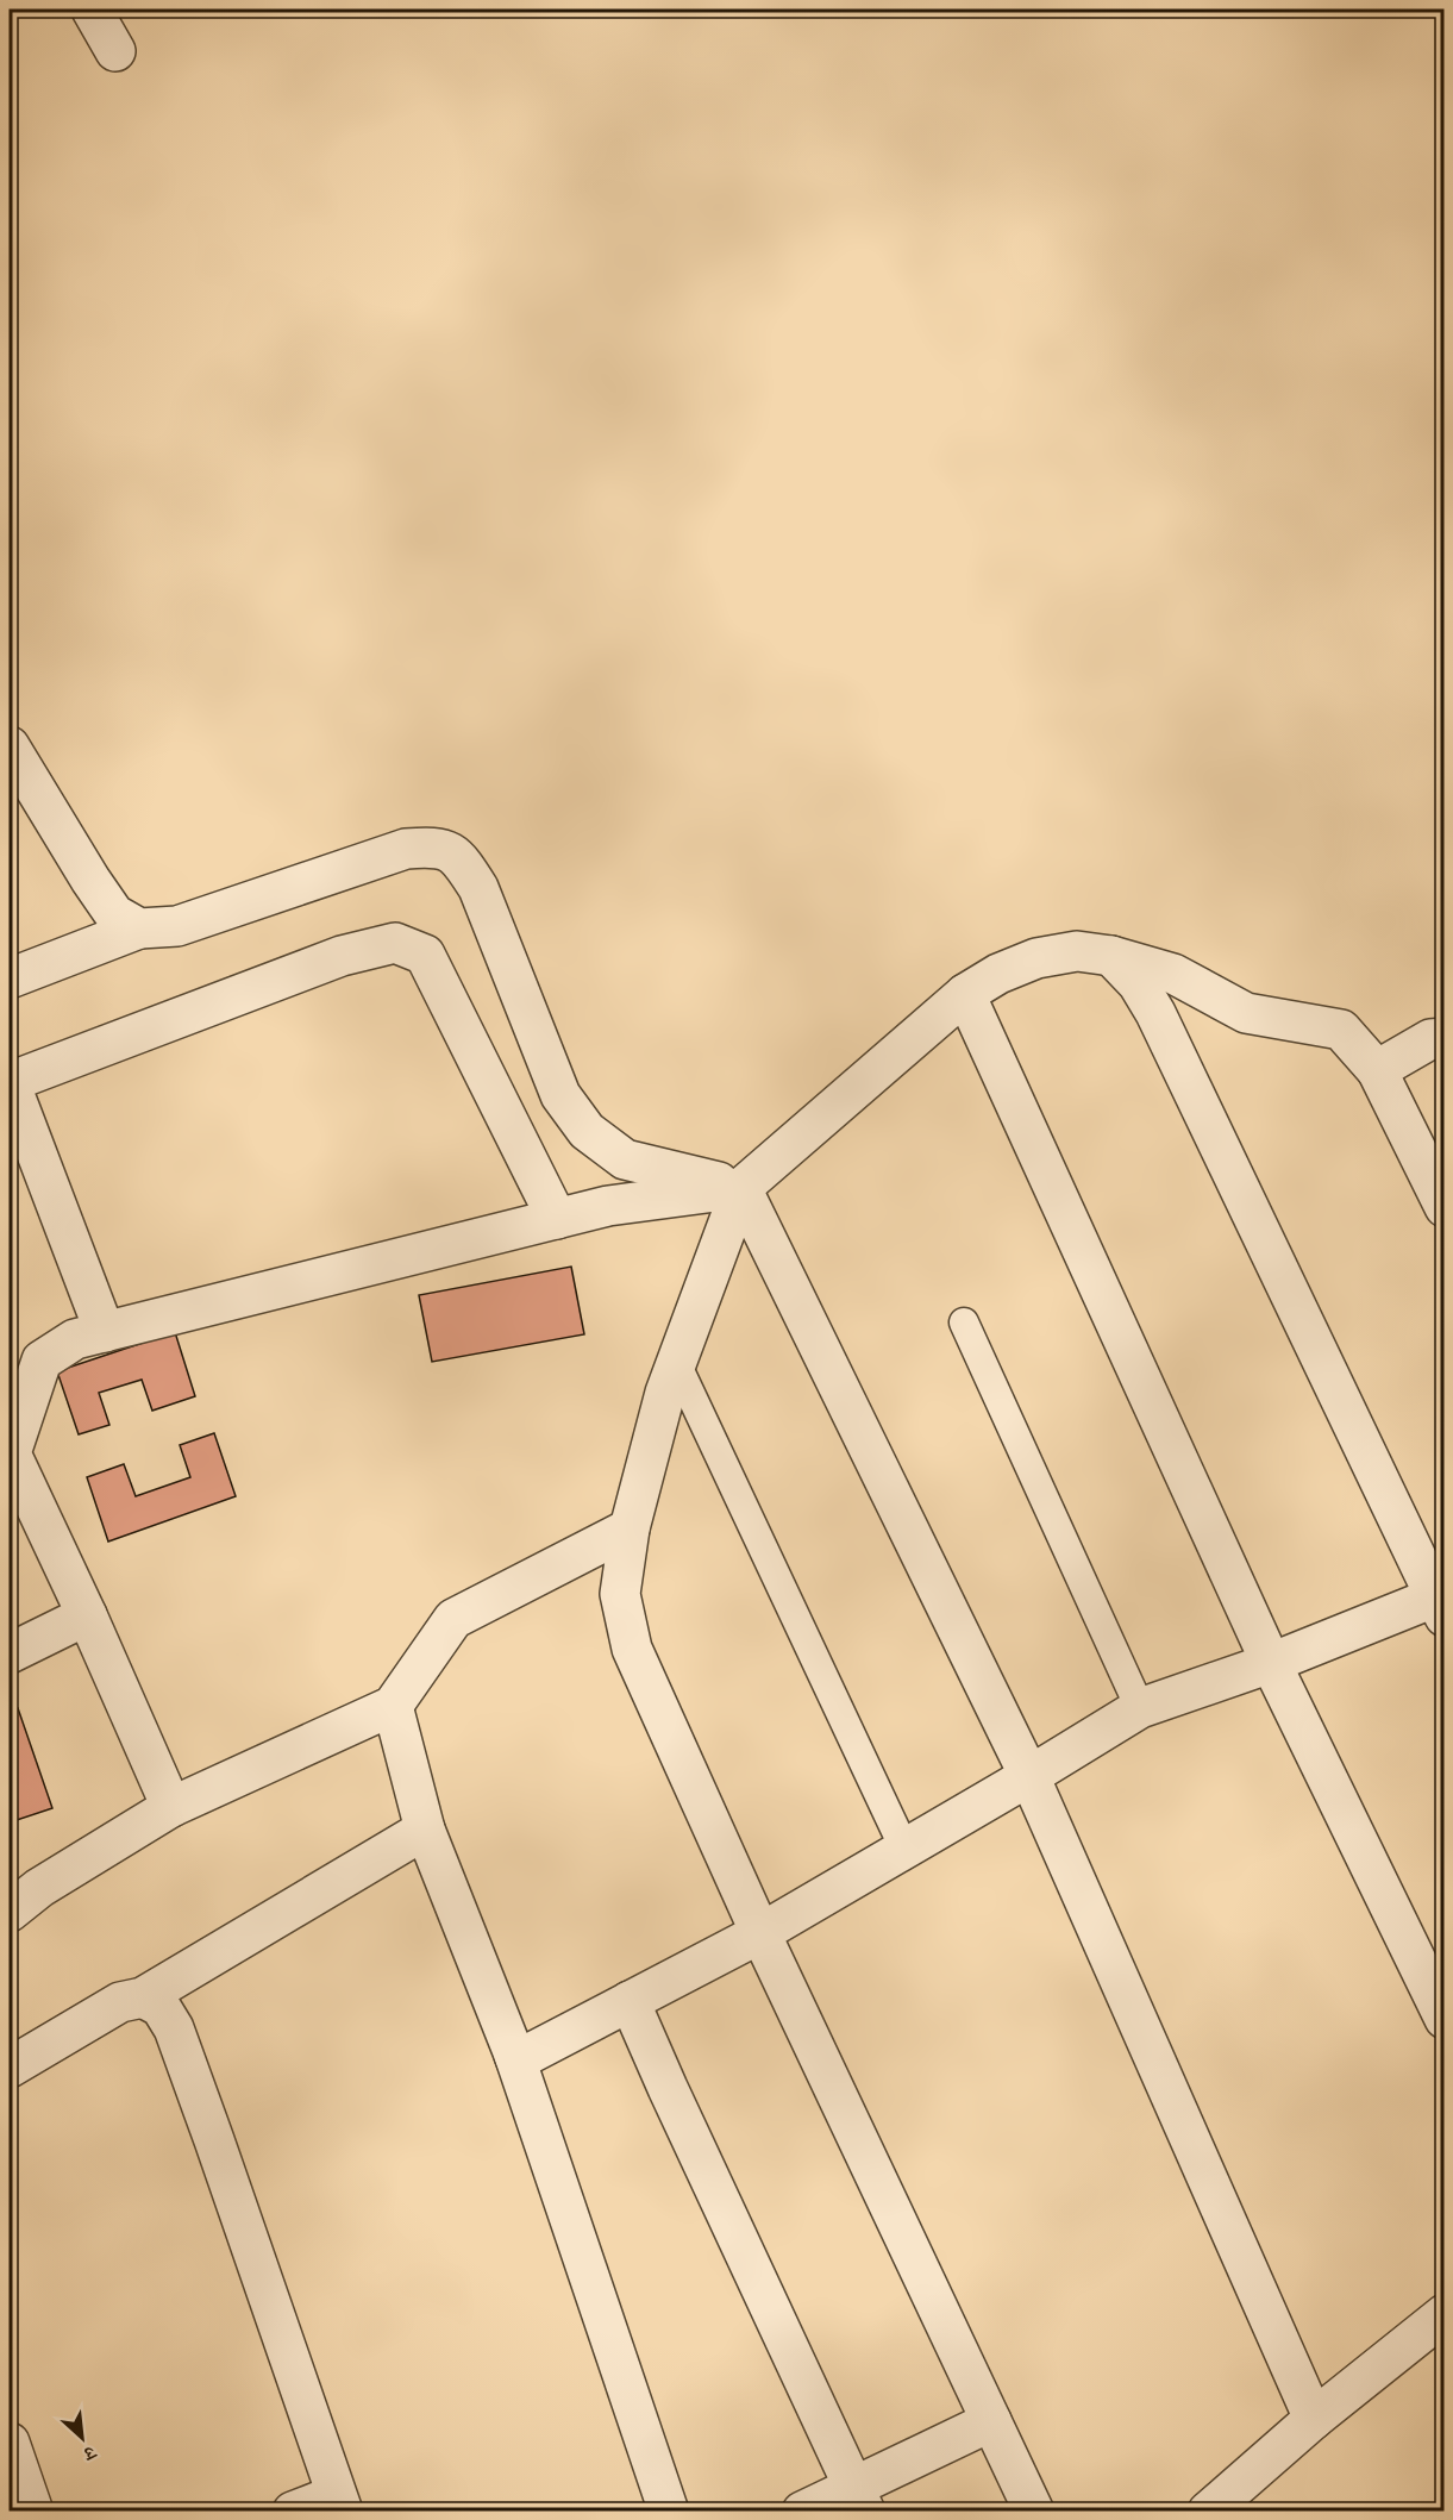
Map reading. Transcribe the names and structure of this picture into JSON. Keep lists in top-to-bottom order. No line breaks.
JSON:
{"north":"bottom right"}
